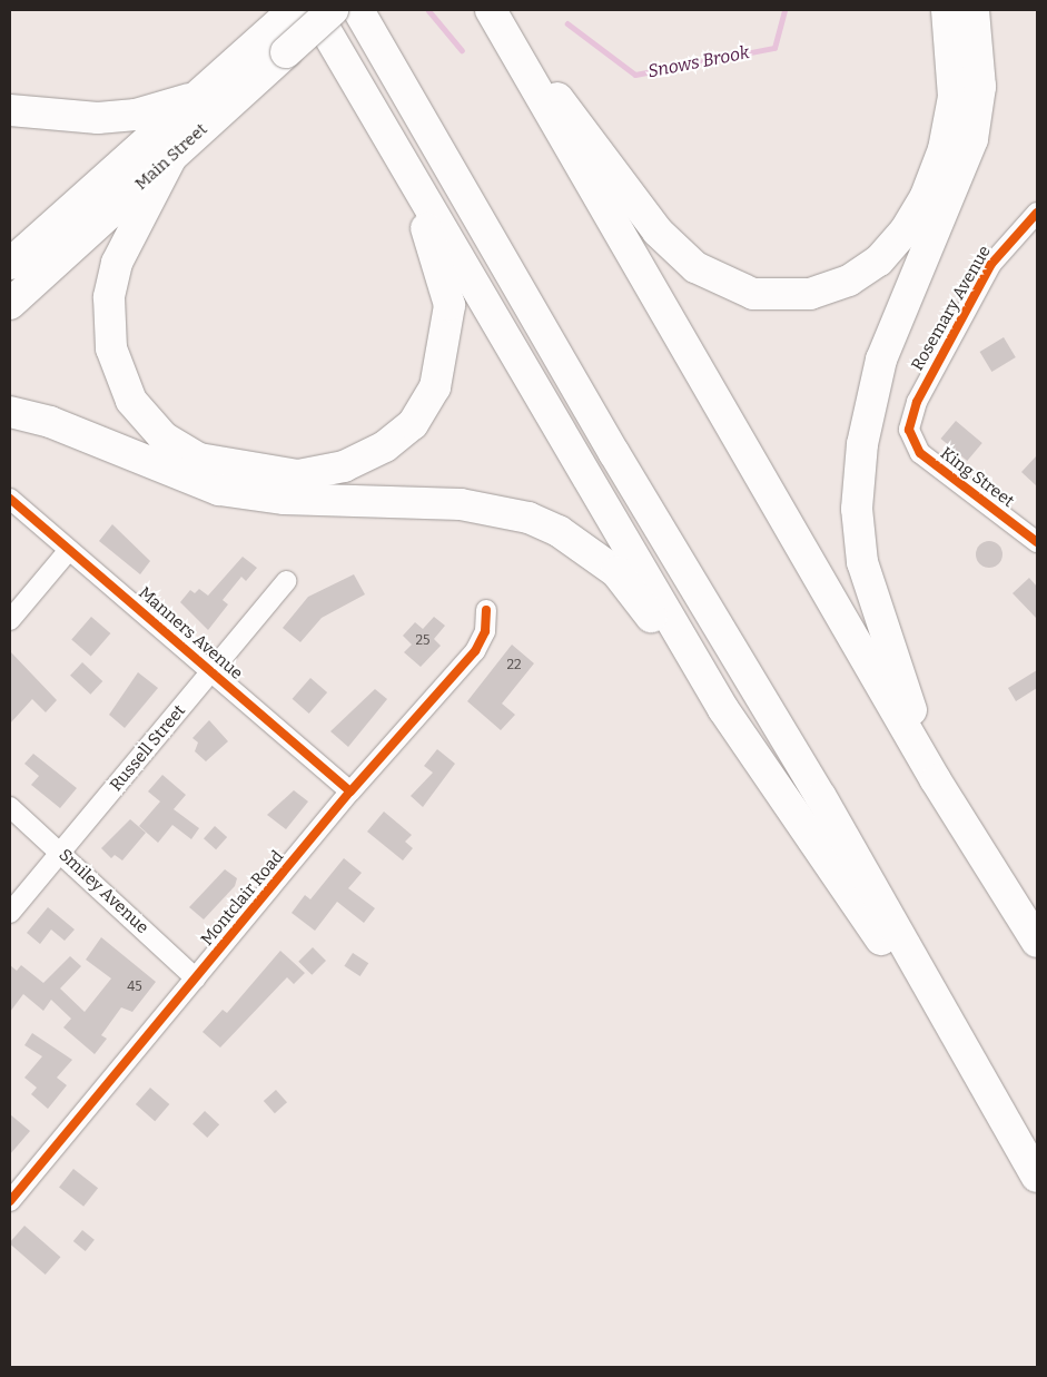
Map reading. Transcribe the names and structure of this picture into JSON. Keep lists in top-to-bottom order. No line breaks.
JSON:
{"streets":{"highway":["Main Street"],"street":["Rosemary Avenue","King Street","Manners Avenue","Russell Street","Smiley Avenue","Montclair Road"]},"crossings":[["Rosemary Avenue","King Street"],["Manners Avenue","Russell Street"],["Manners Avenue","Montclair Road"],["Russell Street","Smiley Avenue"],["Smiley Avenue","Montclair Road"]],"water":["Snows Brook"],"house_numbers":["25","22","45"]}
